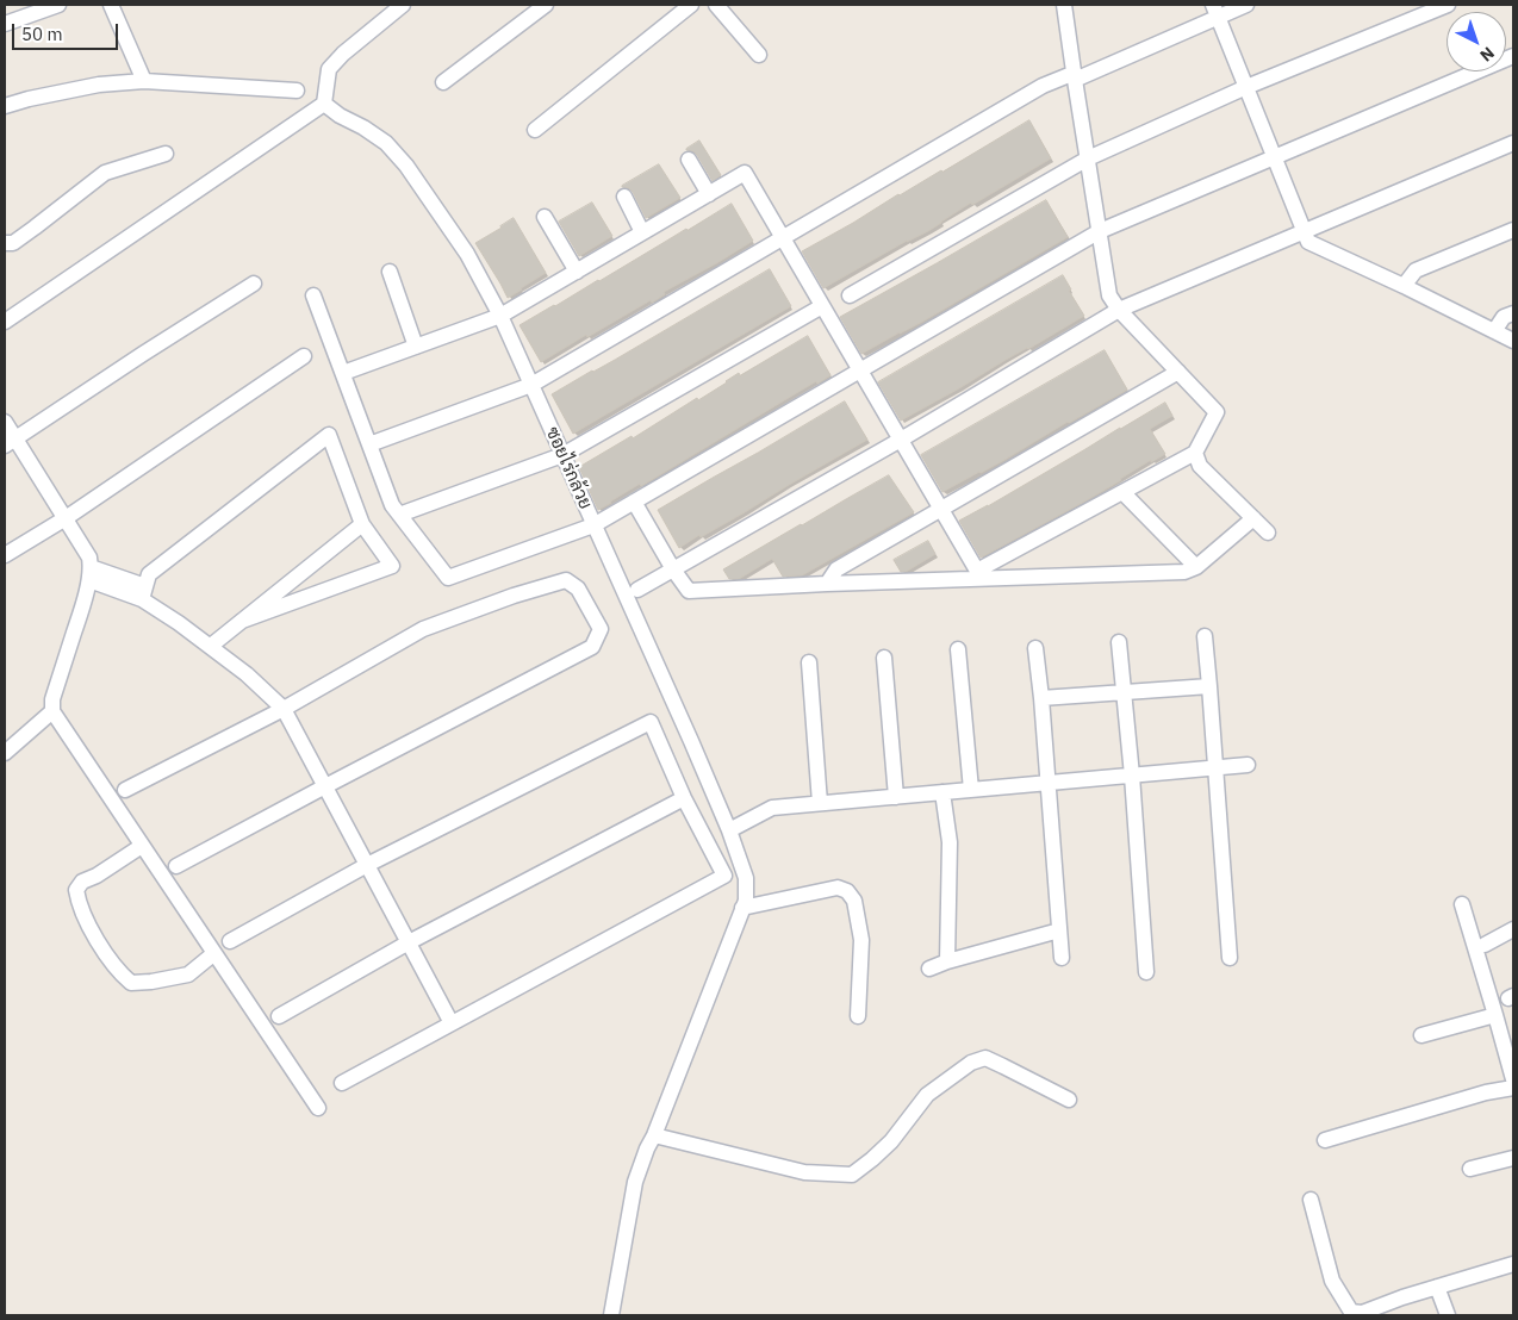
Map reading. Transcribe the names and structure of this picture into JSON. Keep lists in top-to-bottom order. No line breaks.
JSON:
{"streets":{"street":["ซอยไร่กล้วย"]},"scale_bar":"50 m","north":"bottom right"}
